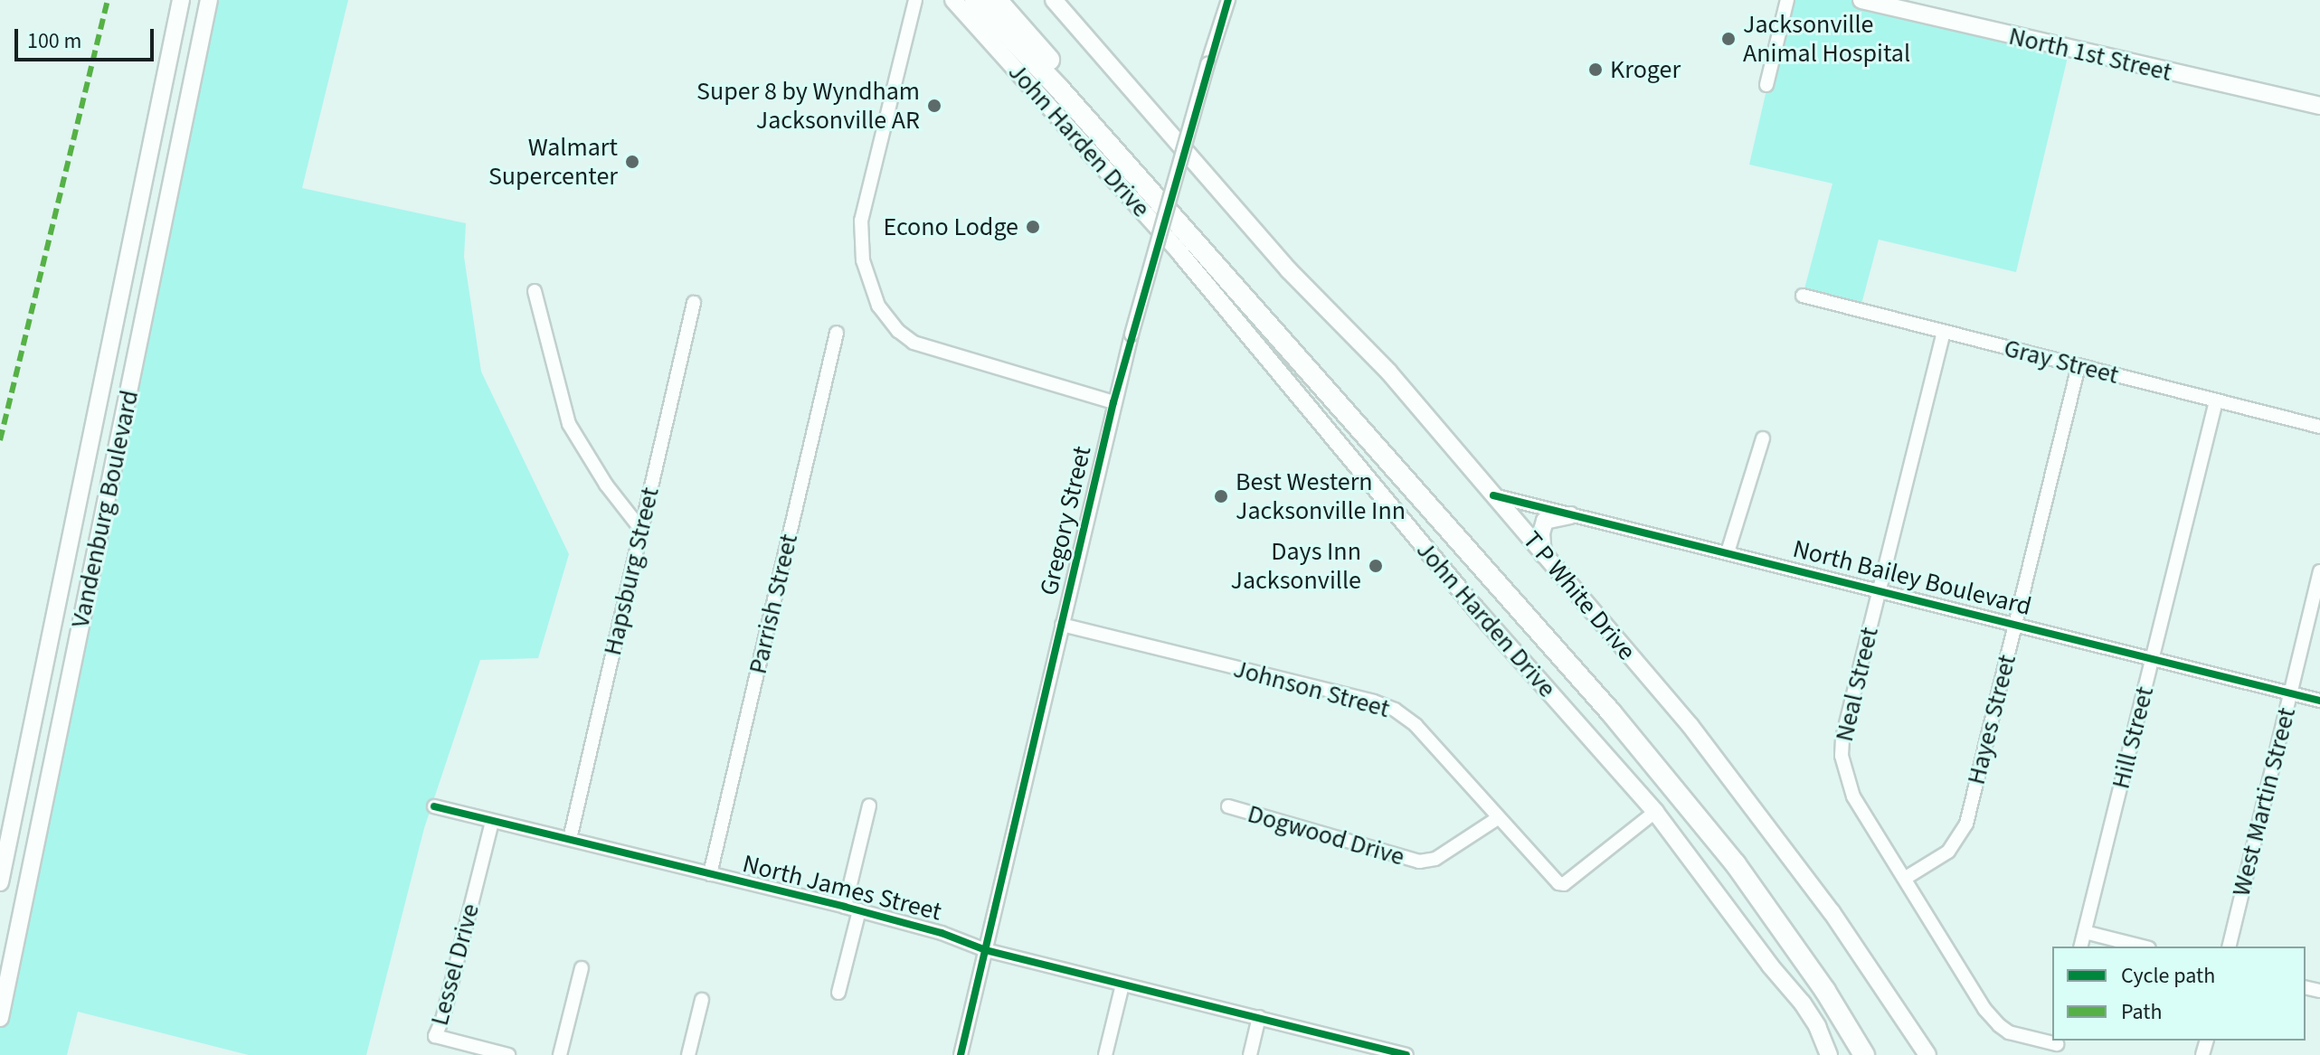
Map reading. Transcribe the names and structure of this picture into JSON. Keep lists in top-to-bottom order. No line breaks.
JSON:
{"streets":{"main road":["North 1st Street","John Harden Drive","Vandenburg Boulevard","T P White Drive"],"street":["Gray Street","Gregory Street","Hapsburg Street","North Bailey Boulevard","Parrish Street","Neal Street","Johnson Street","Hayes Street","Hill Street","West Martin Street","Dogwood Drive","North James Street","Lessel Drive"]},"crossings":[["John Harden Drive","Johnson Street"],["Gray Street","Neal Street"],["Gray Street","Hayes Street"],["Gray Street","Hill Street"],["Gregory Street","Johnson Street"],["Gregory Street","North James Street"],["Hapsburg Street","North James Street"],["North Bailey Boulevard","T P White Drive"],["North Bailey Boulevard","Neal Street"],["North Bailey Boulevard","Hayes Street"],["North Bailey Boulevard","Hill Street"],["North Bailey Boulevard","West Martin Street"],["Parrish Street","North James Street"],["Neal Street","Hayes Street"],["Johnson Street","Dogwood Drive"],["North James Street","Lessel Drive"]],"places":["Jacksonville Animal Hospital","Kroger","Super 8 by Wyndham Jacksonville AR","Walmart Supercenter","Econo Lodge","Best Western Jacksonville Inn","Days Inn Jacksonville"],"legend":["Cycle path","Path"],"scale_bar":"100 m"}
